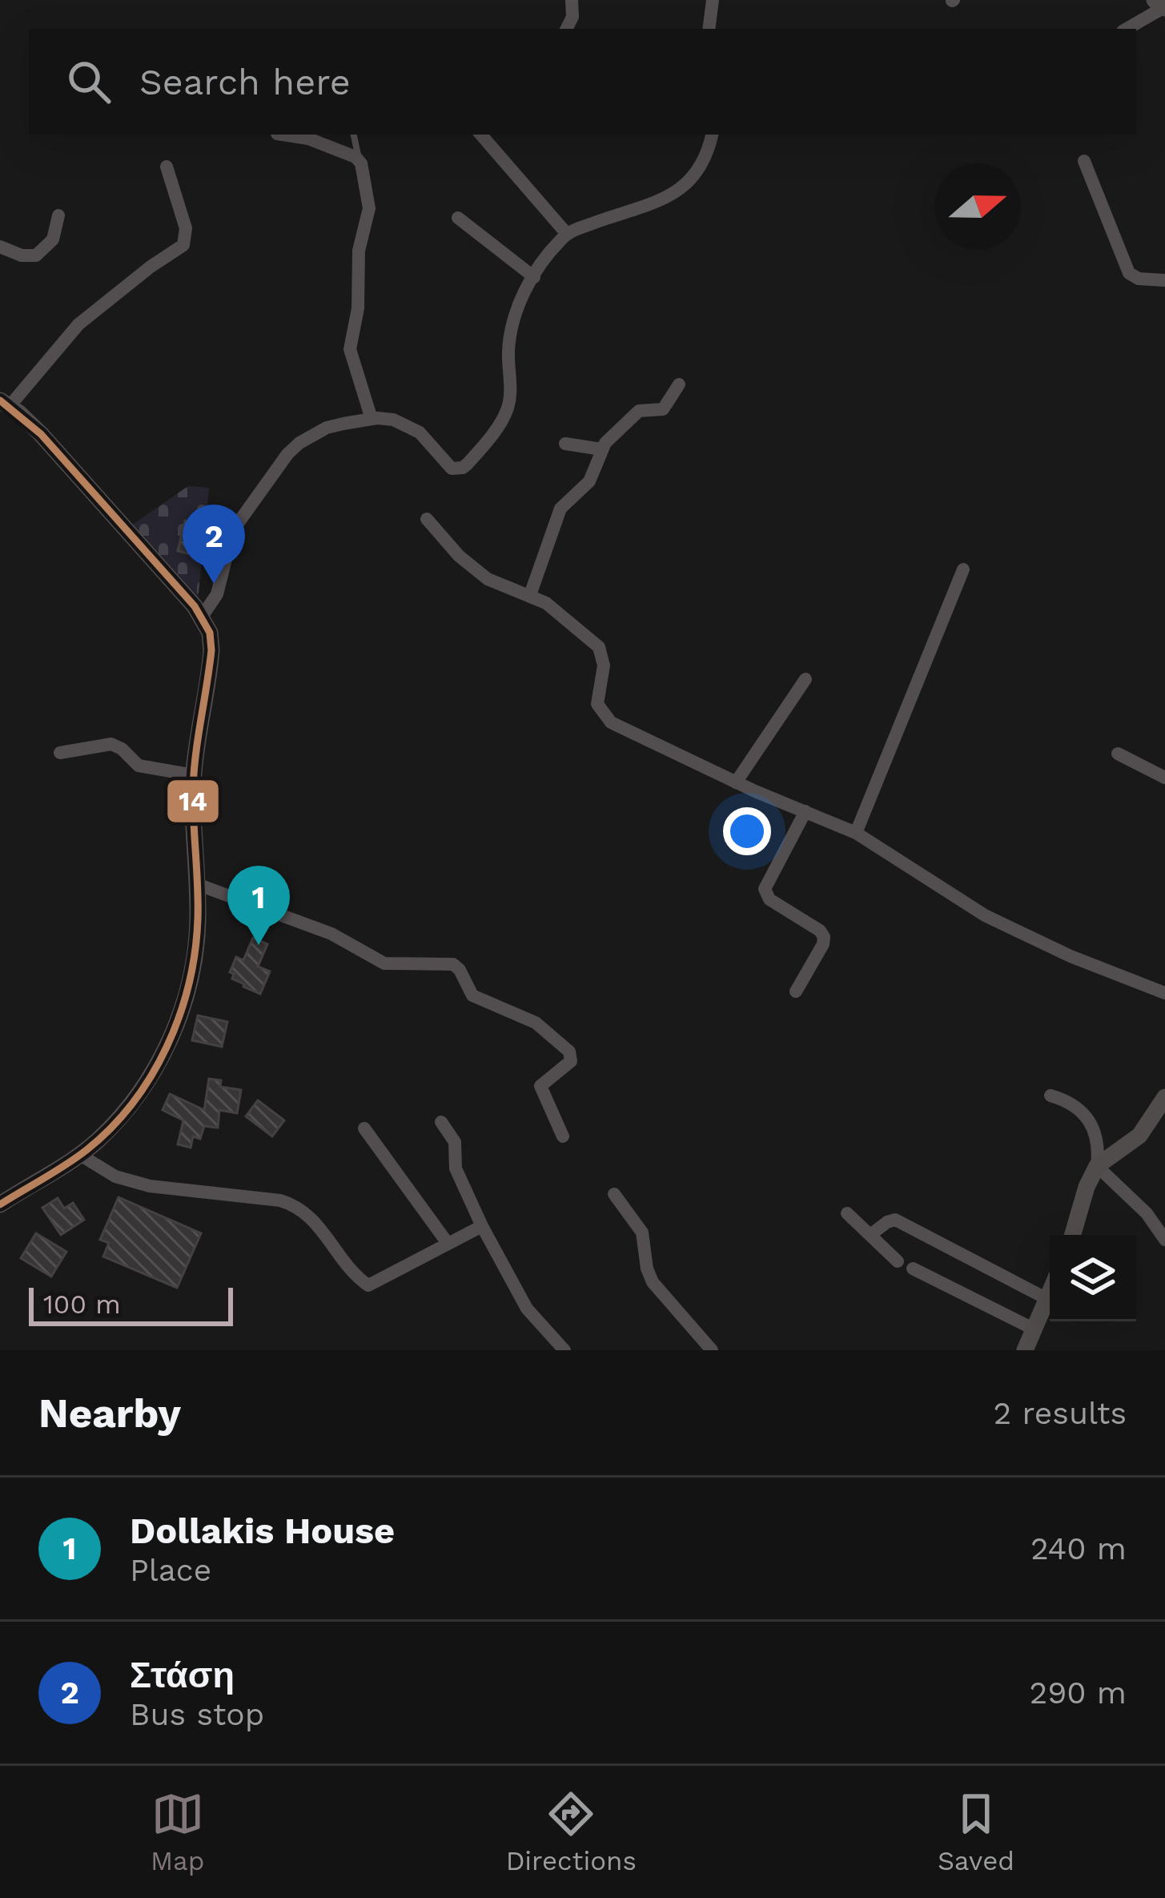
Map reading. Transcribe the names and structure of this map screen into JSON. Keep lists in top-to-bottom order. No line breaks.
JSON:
{"lines":["transit line 14"],"scale_bar":"100 m","north":"right","page":{"search":"Search here","pins":["2","1"],"scale":"100 m","heading":["Nearby","2 results"],"list":[{"mark":"1","name":"Dollakis House","note":"Place","value":"240 m"},{"mark":"2","name":"Στάση","note":"Bus stop","value":"290 m"}],"nav":["Map","Directions","Saved"]}}
